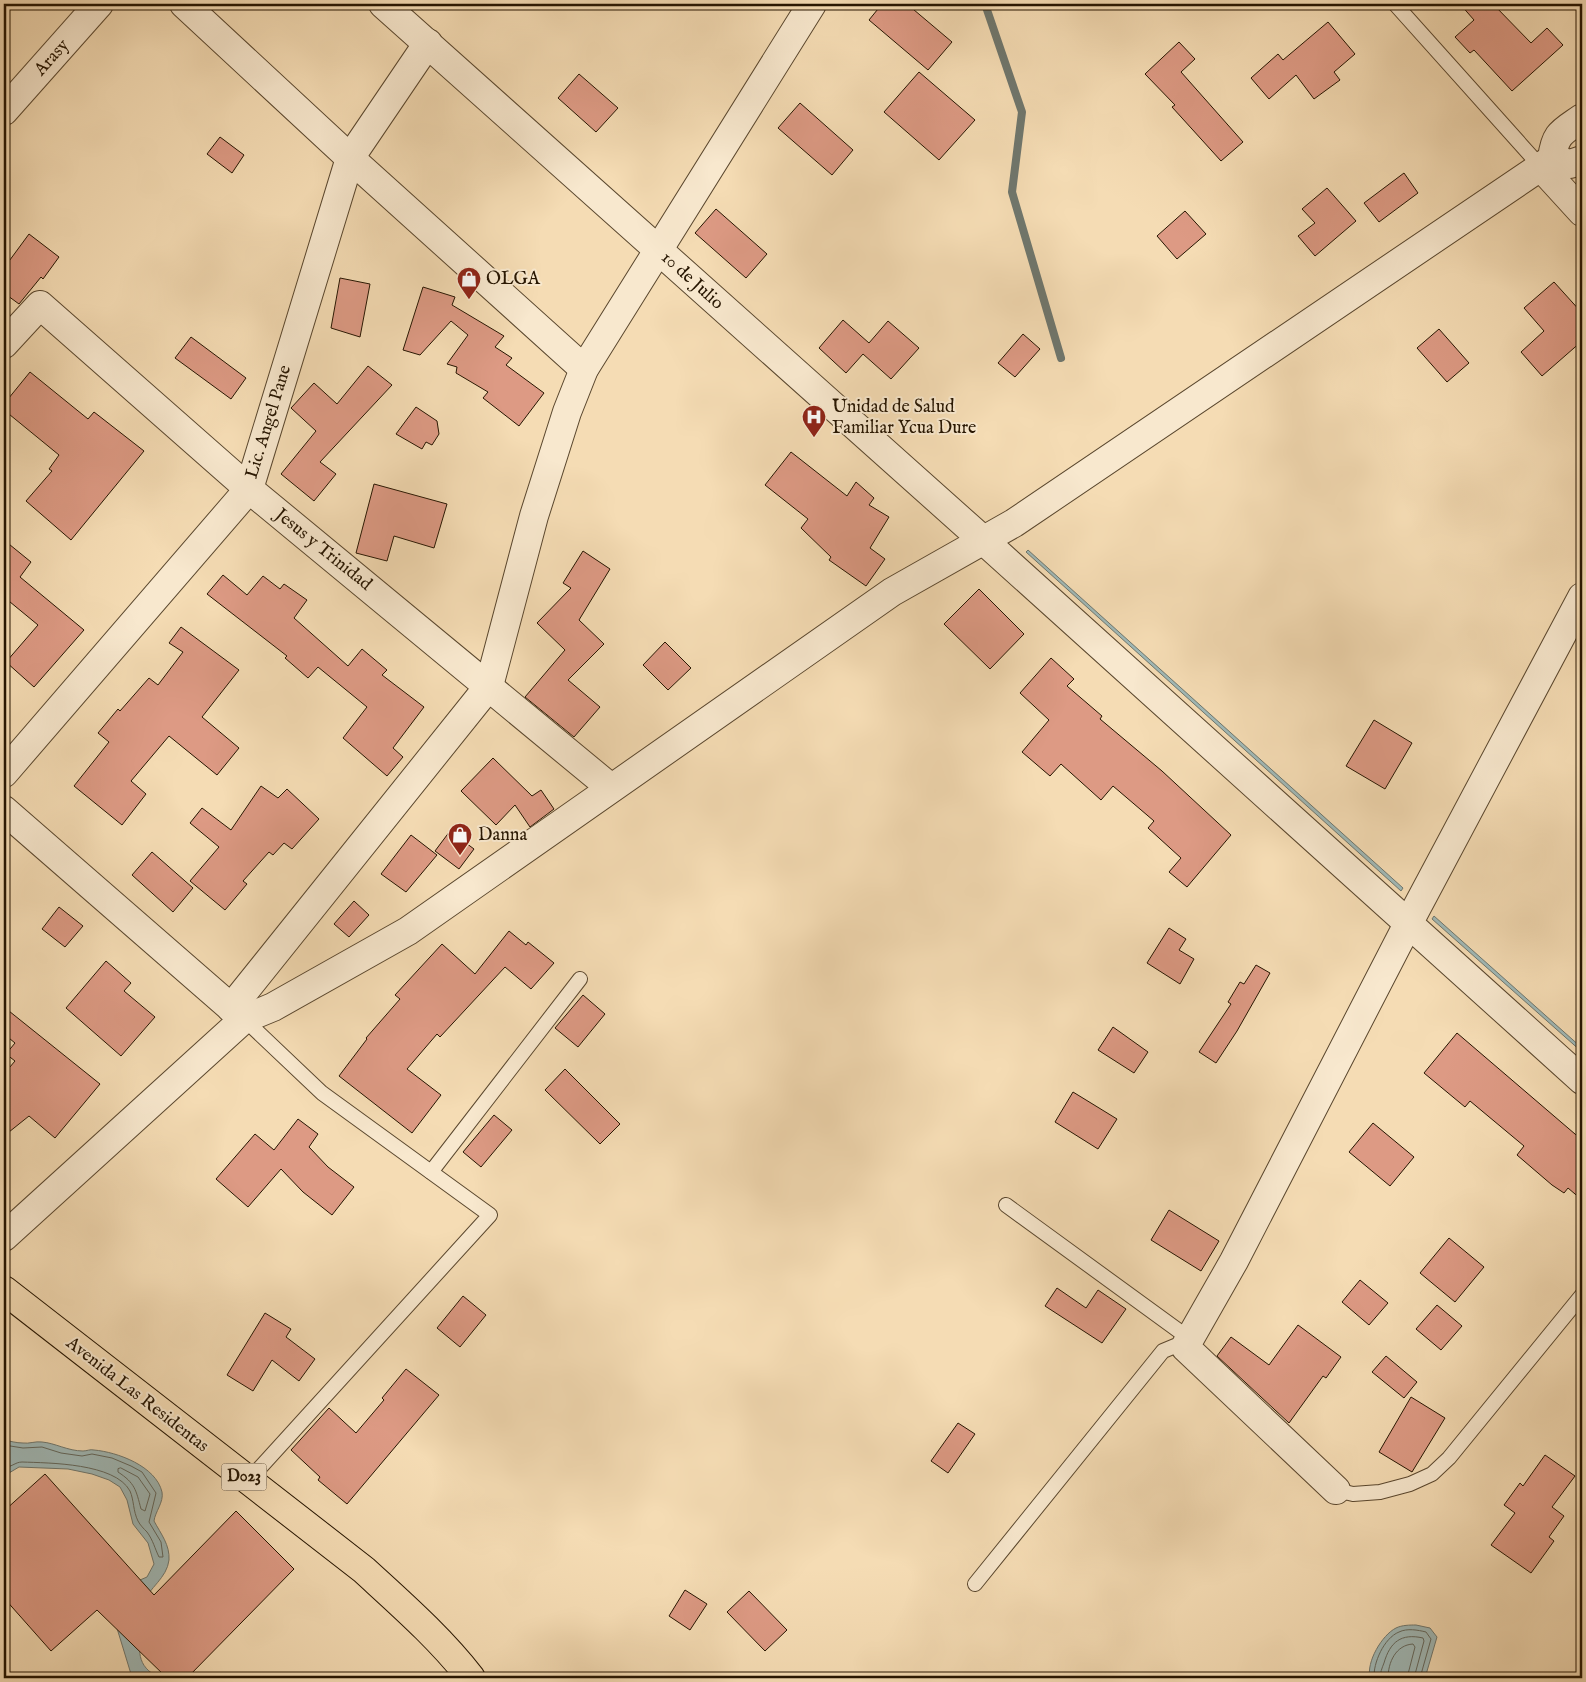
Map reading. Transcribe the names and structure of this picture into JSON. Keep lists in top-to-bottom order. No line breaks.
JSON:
{"streets":{"main road":["Avenida Las Residentas","D023"],"street":["Arasy","10 de Julio","Lic. Angel Pane","Jesus y Trinidad"]},"crossings":[["10 de Julio","Lic. Angel Pane"],["Lic. Angel Pane","Jesus y Trinidad"]],"places":{"shop":["OLGA","Danna"],"hospital":["Unidad de Salud Familiar Ycua Dure"]}}
